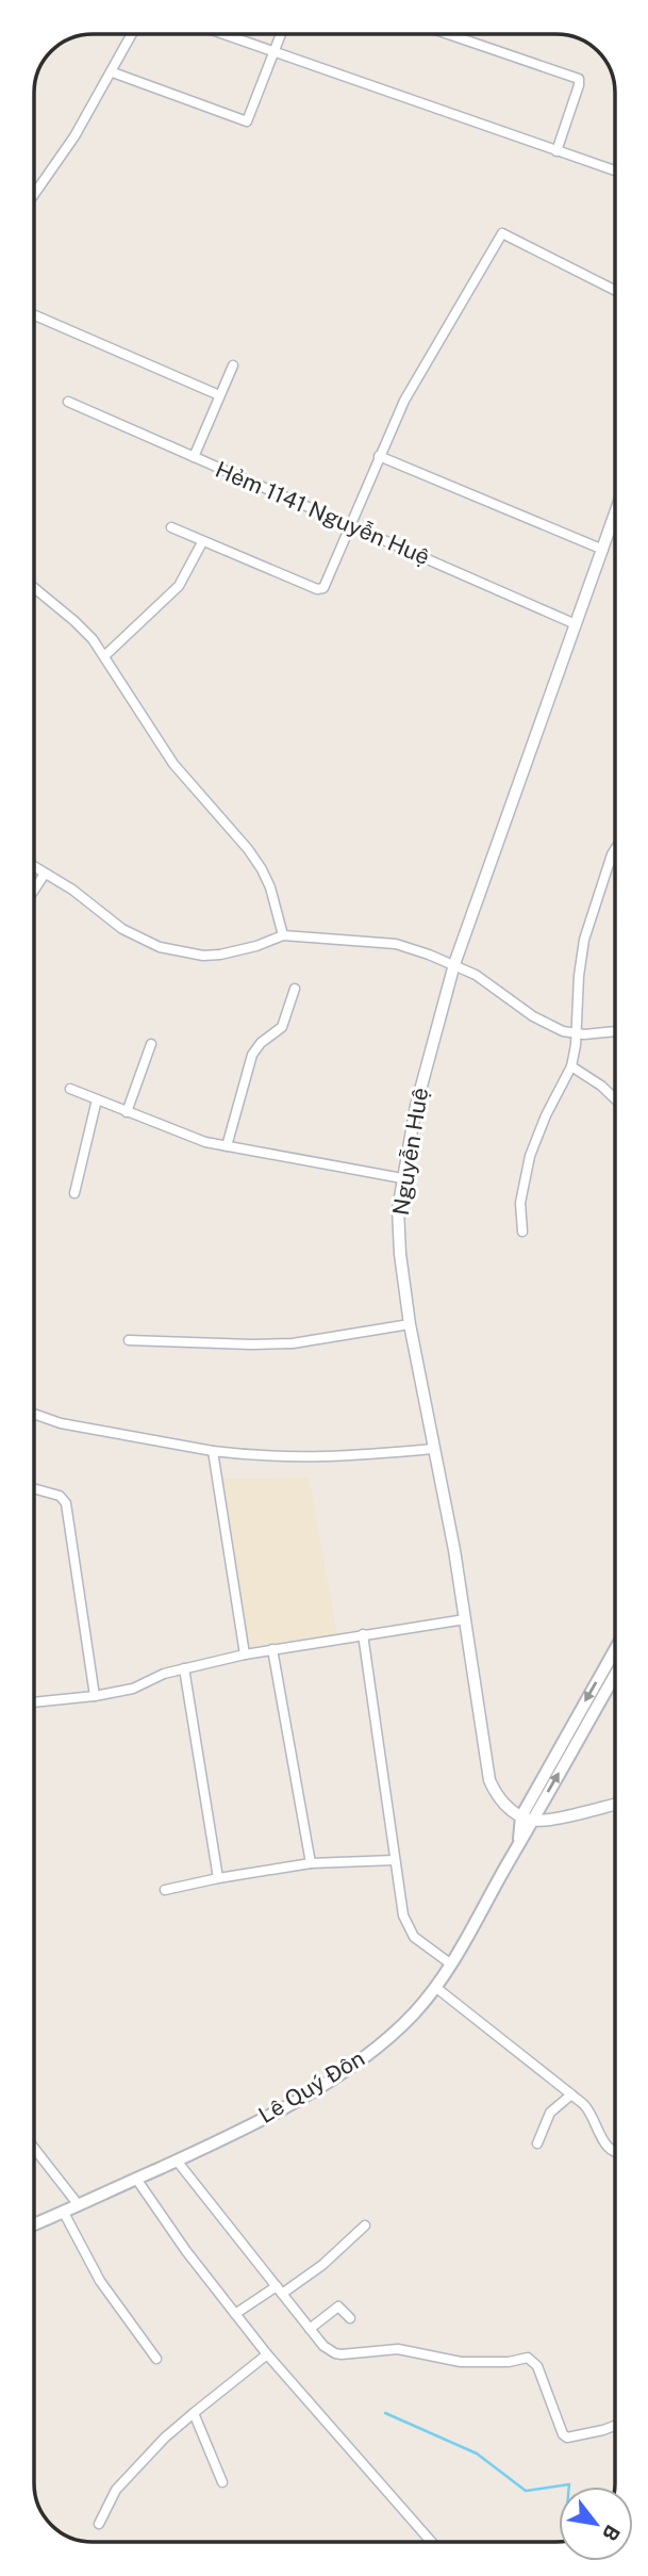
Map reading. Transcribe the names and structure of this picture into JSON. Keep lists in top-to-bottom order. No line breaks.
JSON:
{"streets":{"main road":["Lê Quý Đôn"],"street":["Hẻm 1141 Nguyễn Huệ","Nguyễn Huệ"]},"crossings":[["Hẻm 1141 Nguyễn Huệ","Nguyễn Huệ"],["Nguyễn Huệ","Lê Quý Đôn"]],"north":"bottom right"}
